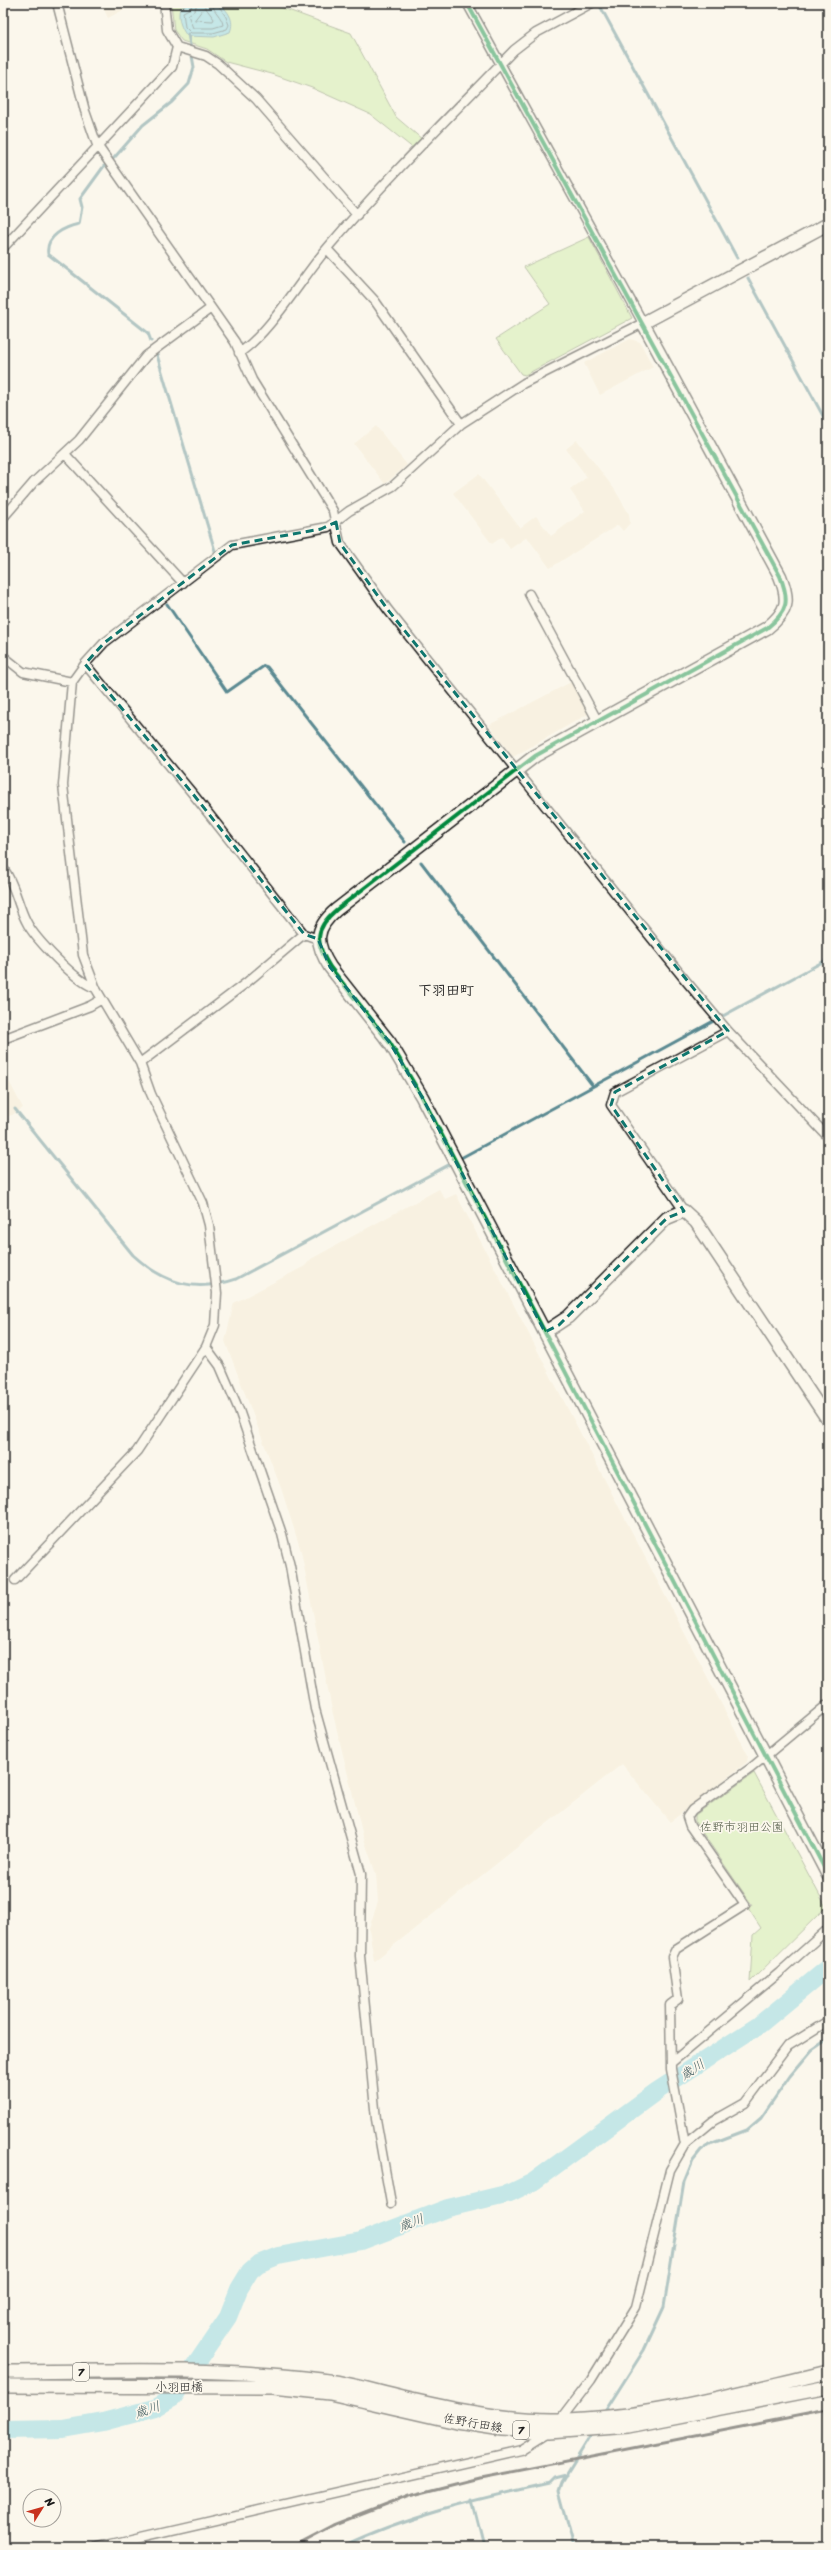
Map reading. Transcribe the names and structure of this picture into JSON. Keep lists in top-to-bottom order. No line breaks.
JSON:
{"streets":{"main road":["7","小羽田橋","佐野行田線"]},"crossings":[["小羽田橋","佐野行田線"]],"districts":["下羽田町"],"water":["歳川"],"parks":["佐野市羽田公園"],"north":"top right"}
